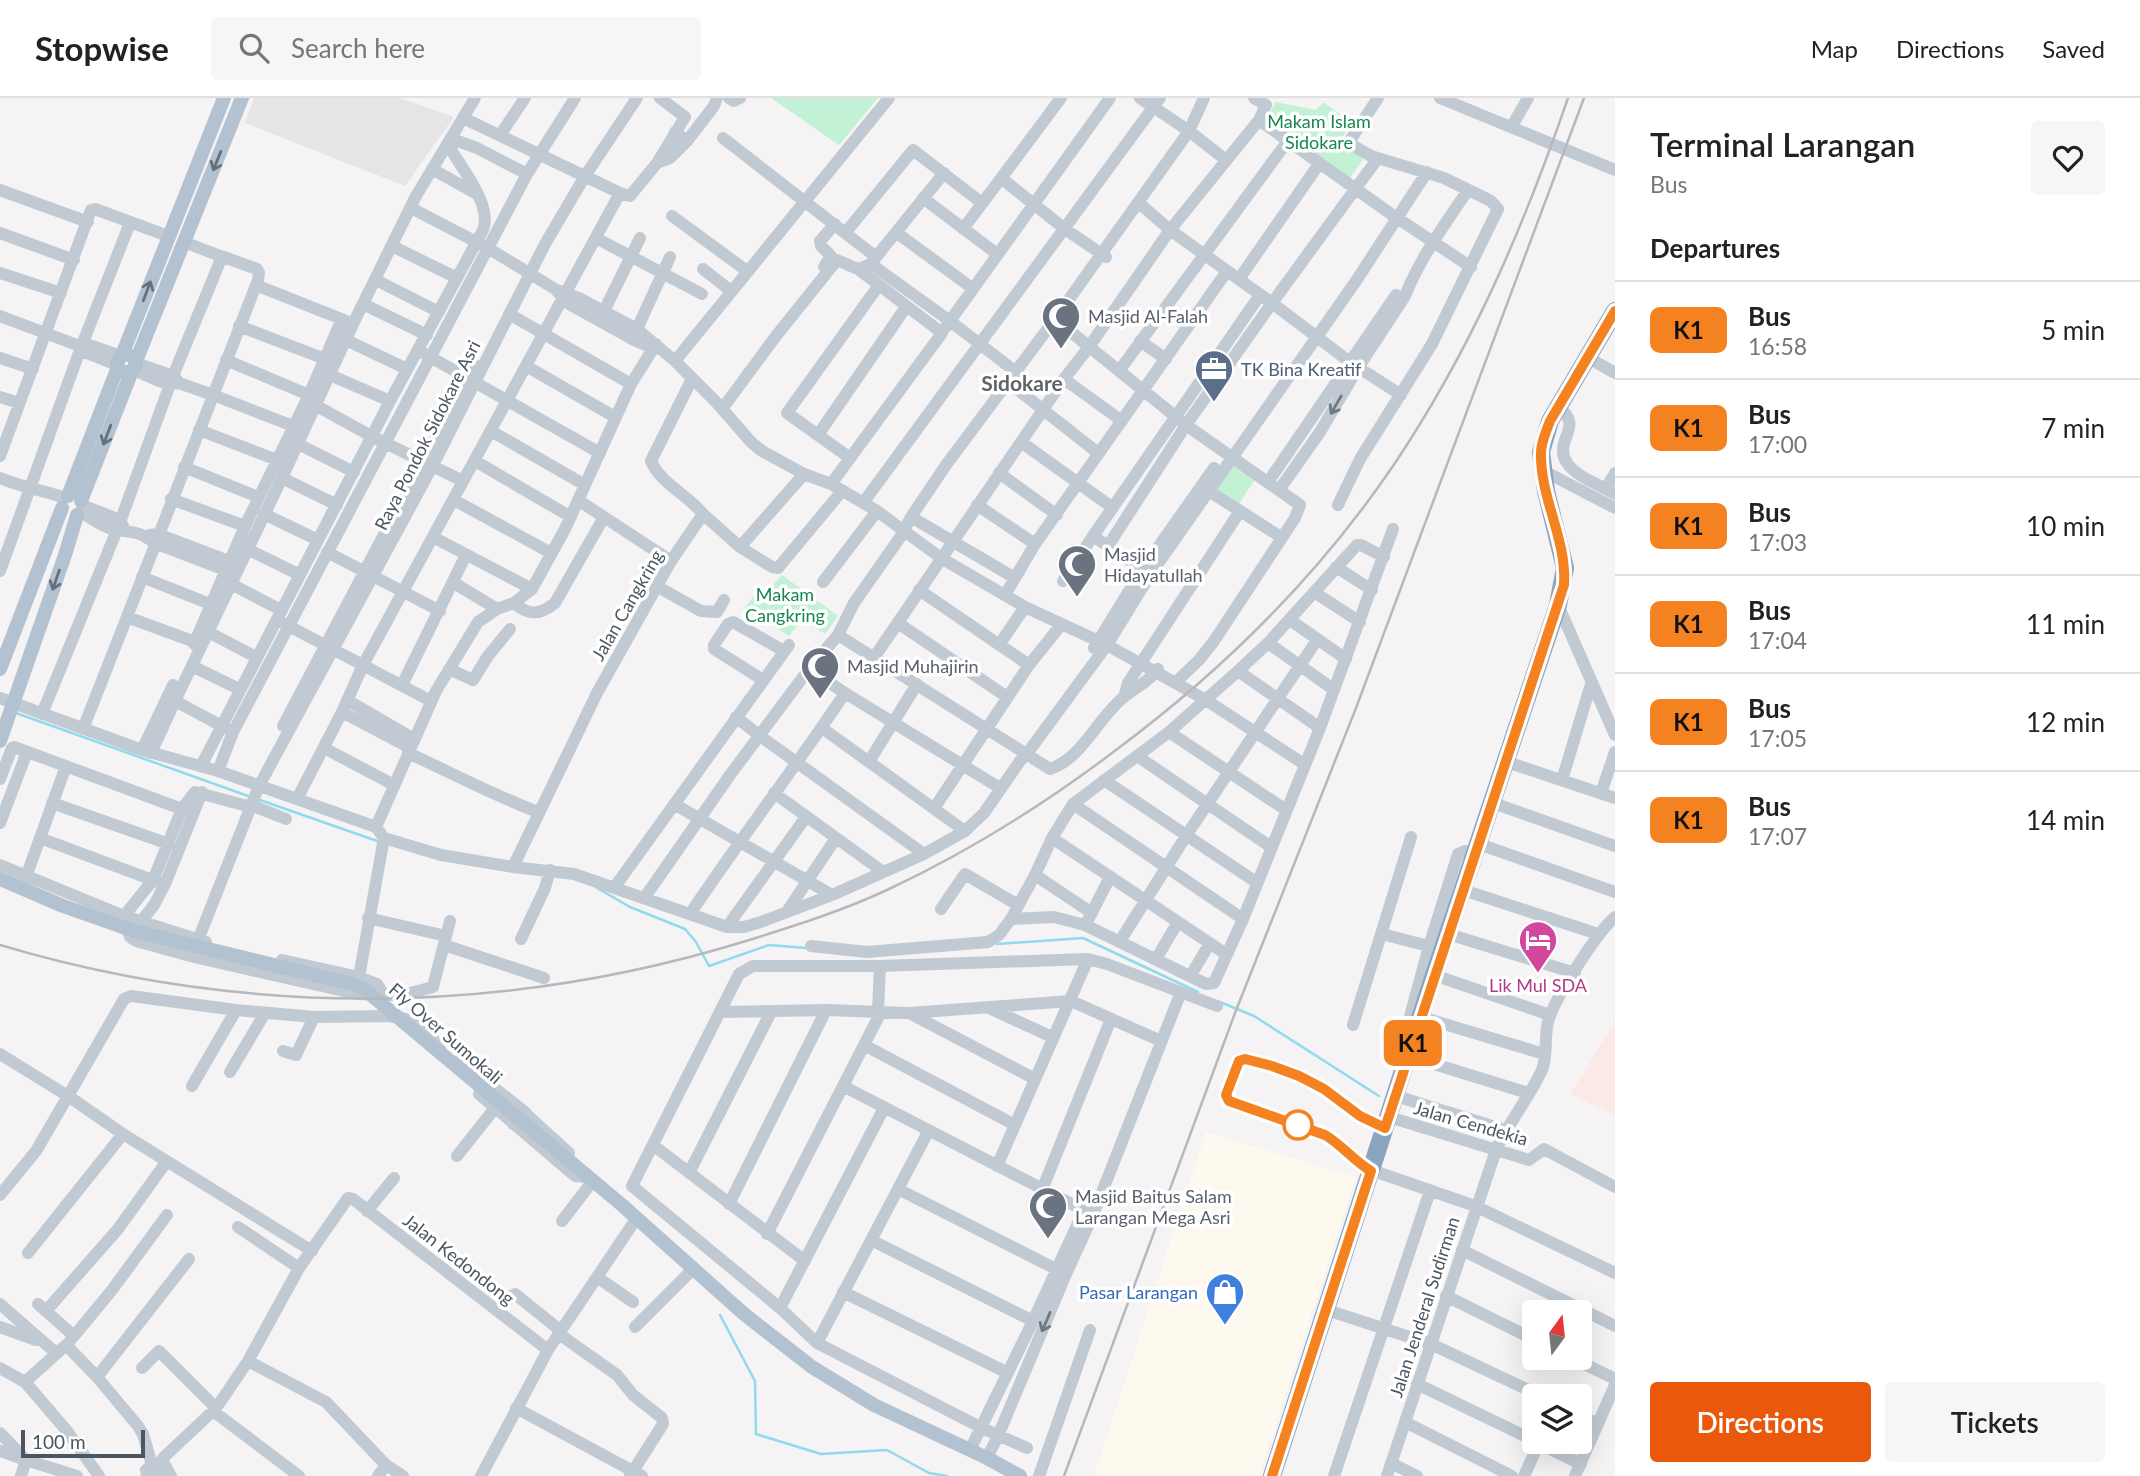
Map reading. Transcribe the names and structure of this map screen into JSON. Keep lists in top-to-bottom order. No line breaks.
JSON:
{"streets":{"main road":["Fly Over Sumokali"],"street":["Raya Pondok Sidokare Asri","Jalan Cangkring","Jalan Cendekia","Jalan Kedondong","Jalan Jenderal Sudirman"]},"crossings":[["Jalan Cendekia","Jalan Jenderal Sudirman"]],"districts":["Sidokare"],"parks":["Makam Islam Sidokare","Makam Cangkring"],"places":{"mosque":["Masjid Al-Falah","Masjid Hidayatullah","Masjid Muhajirin","Masjid Baitus Salam Larangan Mega Asri"],"office":["TK Bina Kreatif"],"hotel":["Lik Mul SDA"],"shop":["Pasar Larangan"]},"lines":["bus line K1"],"scale_bar":"100 m","north":"top","page":{"header":"Stopwise","search":"Search here","nav":["Map","Directions","Saved"],"on_map":"K1","heading":[["Terminal Larangan","Bus"],"Departures"],"list":[{"mark":"K1","name":"Bus","note":"16:58","value":"5 min"},{"mark":"K1","name":"Bus","note":"17:00","value":"7 min"},{"mark":"K1","name":"Bus","note":"17:03","value":"10 min"},{"mark":"K1","name":"Bus","note":"17:04","value":"11 min"},{"mark":"K1","name":"Bus","note":"17:05","value":"12 min"},{"mark":"K1","name":"Bus","note":"17:07","value":"14 min"}],"buttons":["Directions","Tickets"],"scale":"100 m"}}
